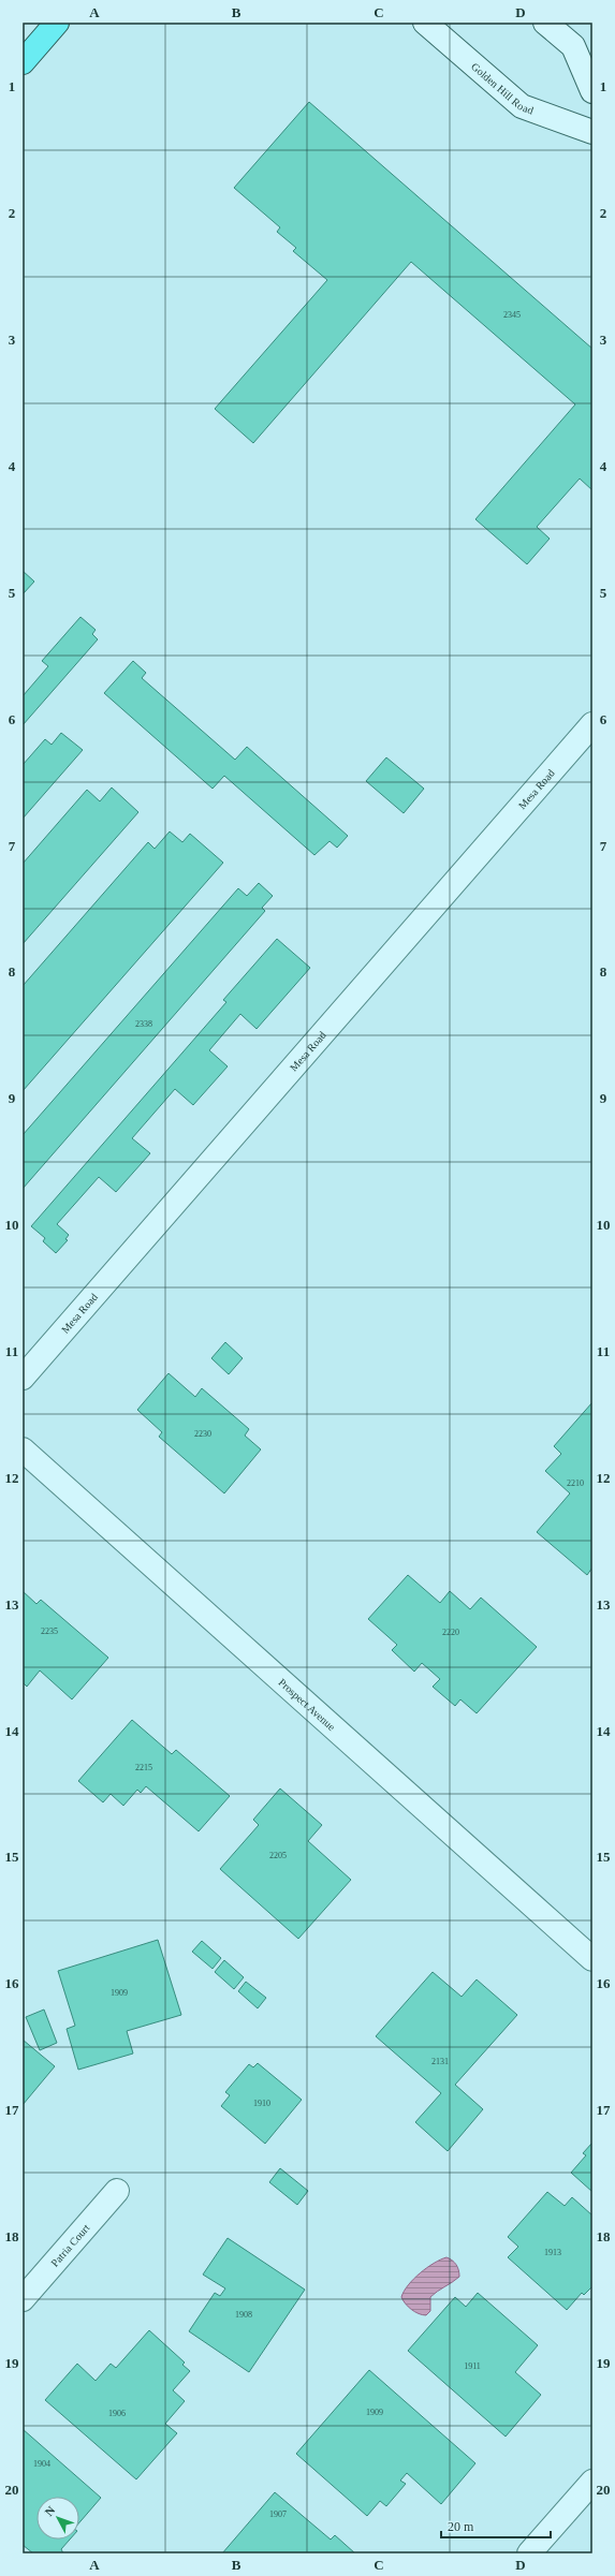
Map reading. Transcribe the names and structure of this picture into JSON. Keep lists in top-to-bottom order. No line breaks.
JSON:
{"streets":{"street":["Golden Hill Road","Mesa Road","Prospect Avenue","Patria Court"]},"house_numbers":["2345","2338","2230","2210","2235","2220","2215","2205","1909","2131","1910","1913","1908","1911","1909","1906","1904","1907"],"scale_bar":"20 m","north":"top left","grid":{"columns":["A","B","C","D"],"rows":["1","2","3","4","5","6","7","8","9","10","11","12","13","14","15","16","17","18","19","20"]}}
